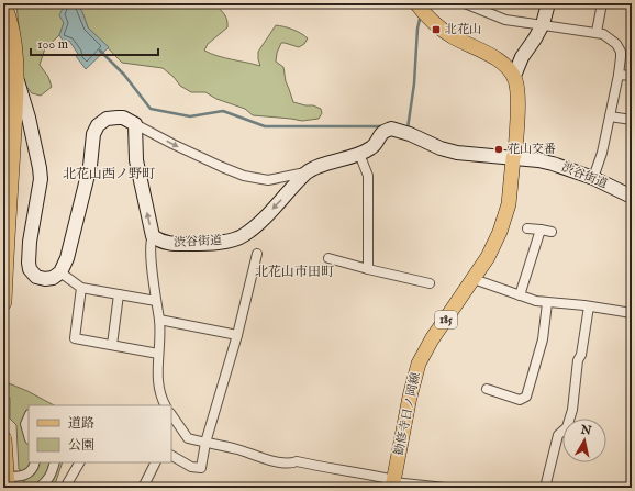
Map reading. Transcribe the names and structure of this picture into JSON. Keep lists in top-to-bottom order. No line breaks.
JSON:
{"streets":{"main road":["渋谷街道","185","勧修寺日ノ岡線"]},"crossings":[["渋谷街道","勧修寺日ノ岡線"]],"districts":["北花山西ノ野町","北花山市田町"],"places":{"transit":["北花山"],"other":["花山交番"]},"legend":["道路","公園"],"scale_bar":"100 m","north":"top"}
